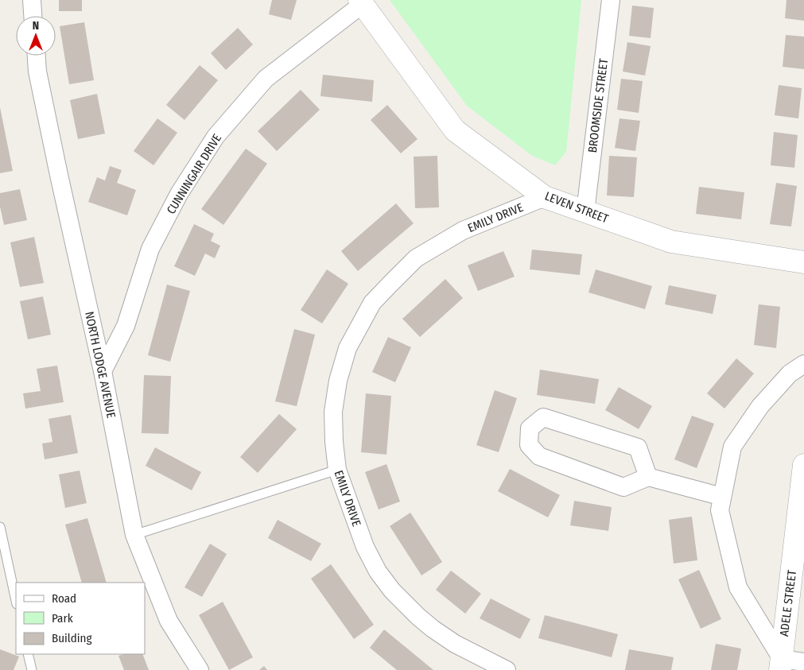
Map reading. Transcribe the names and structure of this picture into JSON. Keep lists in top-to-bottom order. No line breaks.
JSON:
{"streets":{"street":["BROOMSIDE STREET","CUNNINGAIR DRIVE","LEVEN STREET","EMILY DRIVE","NORTH LODGE AVENUE","ADELE STREET"]},"crossings":[["BROOMSIDE STREET","LEVEN STREET"],["CUNNINGAIR DRIVE","LEVEN STREET"],["CUNNINGAIR DRIVE","NORTH LODGE AVENUE"],["LEVEN STREET","EMILY DRIVE"]],"legend":["Road","Park","Building"],"north":"top"}
